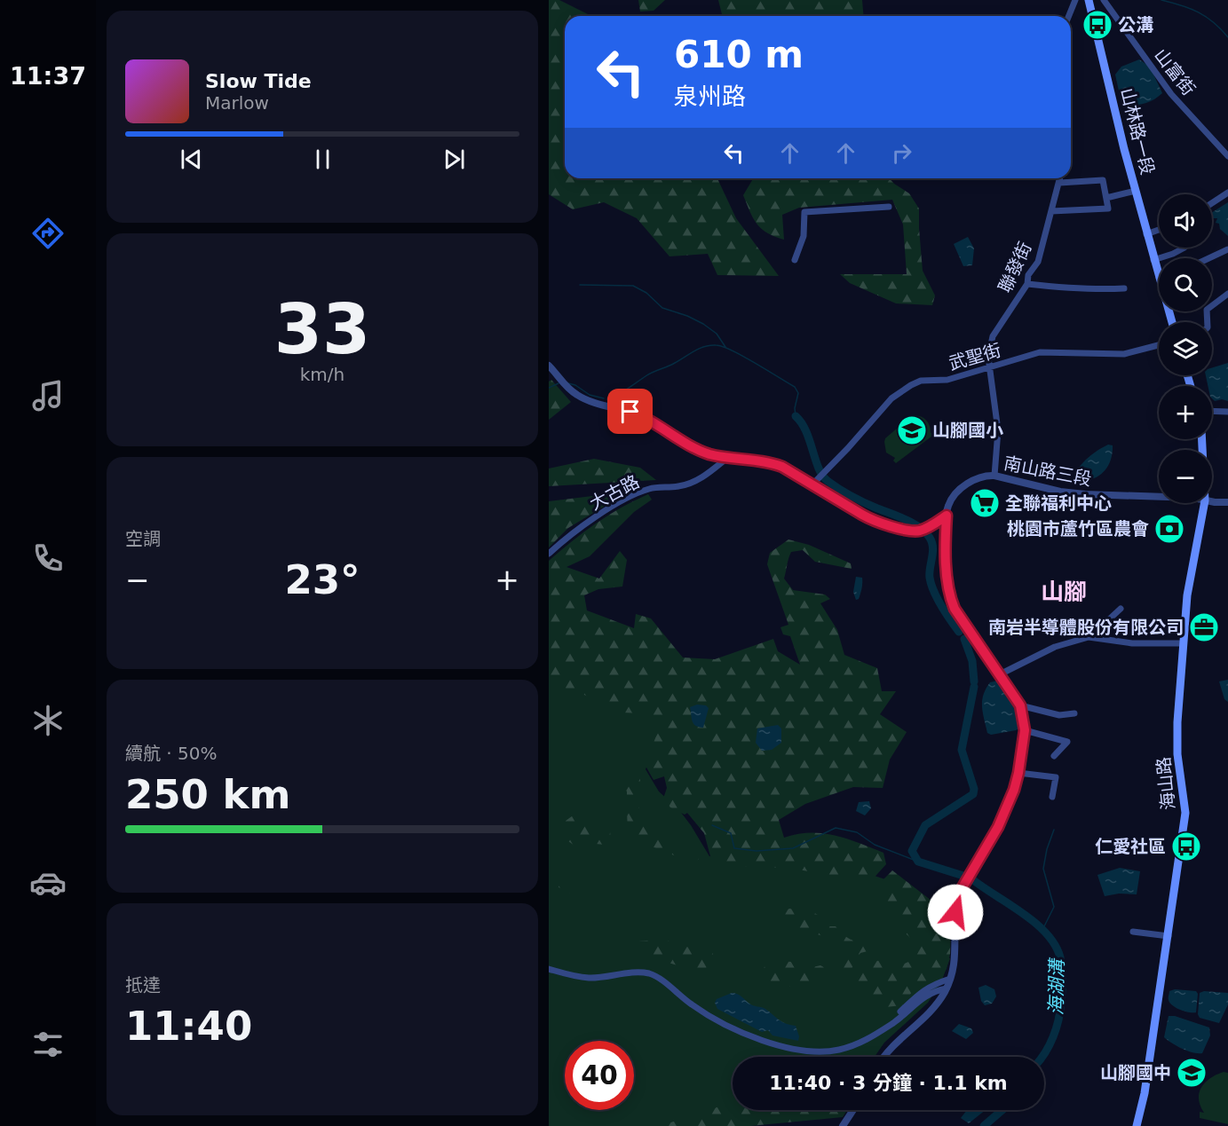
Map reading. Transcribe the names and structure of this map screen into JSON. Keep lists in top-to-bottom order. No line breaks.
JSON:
{"streets":{"main road":["山林路一段","海山路"],"street":["山富街","聯發街","武聖街","南山路三段","大古路"]},"crossings":[["聯發街","武聖街"],["聯發街","南山路三段"]],"districts":["山腳"],"water":["海湖溝"],"places":{"bus stop":["公溝","仁愛社區"],"school or university":["山腳國小","山腳國中"],"supermarket":["全聯福利中心"],"bank":["桃園市蘆竹區農會"],"office":["南岩半導體股份有限公司"]},"page":{"tabs":"11:37","turn":["610 m","泉州路"],"song":["Slow Tide","Marlow"],"map_buttons":["+","−"],"tile":[["33","km/h"],"空調",["續航 · 50%","250 km"],["抵達","11:40"]],"heat":["−","23°","+"],"limit":"40","trip":"11:40 · 3 分鐘 · 1.1 km"}}
